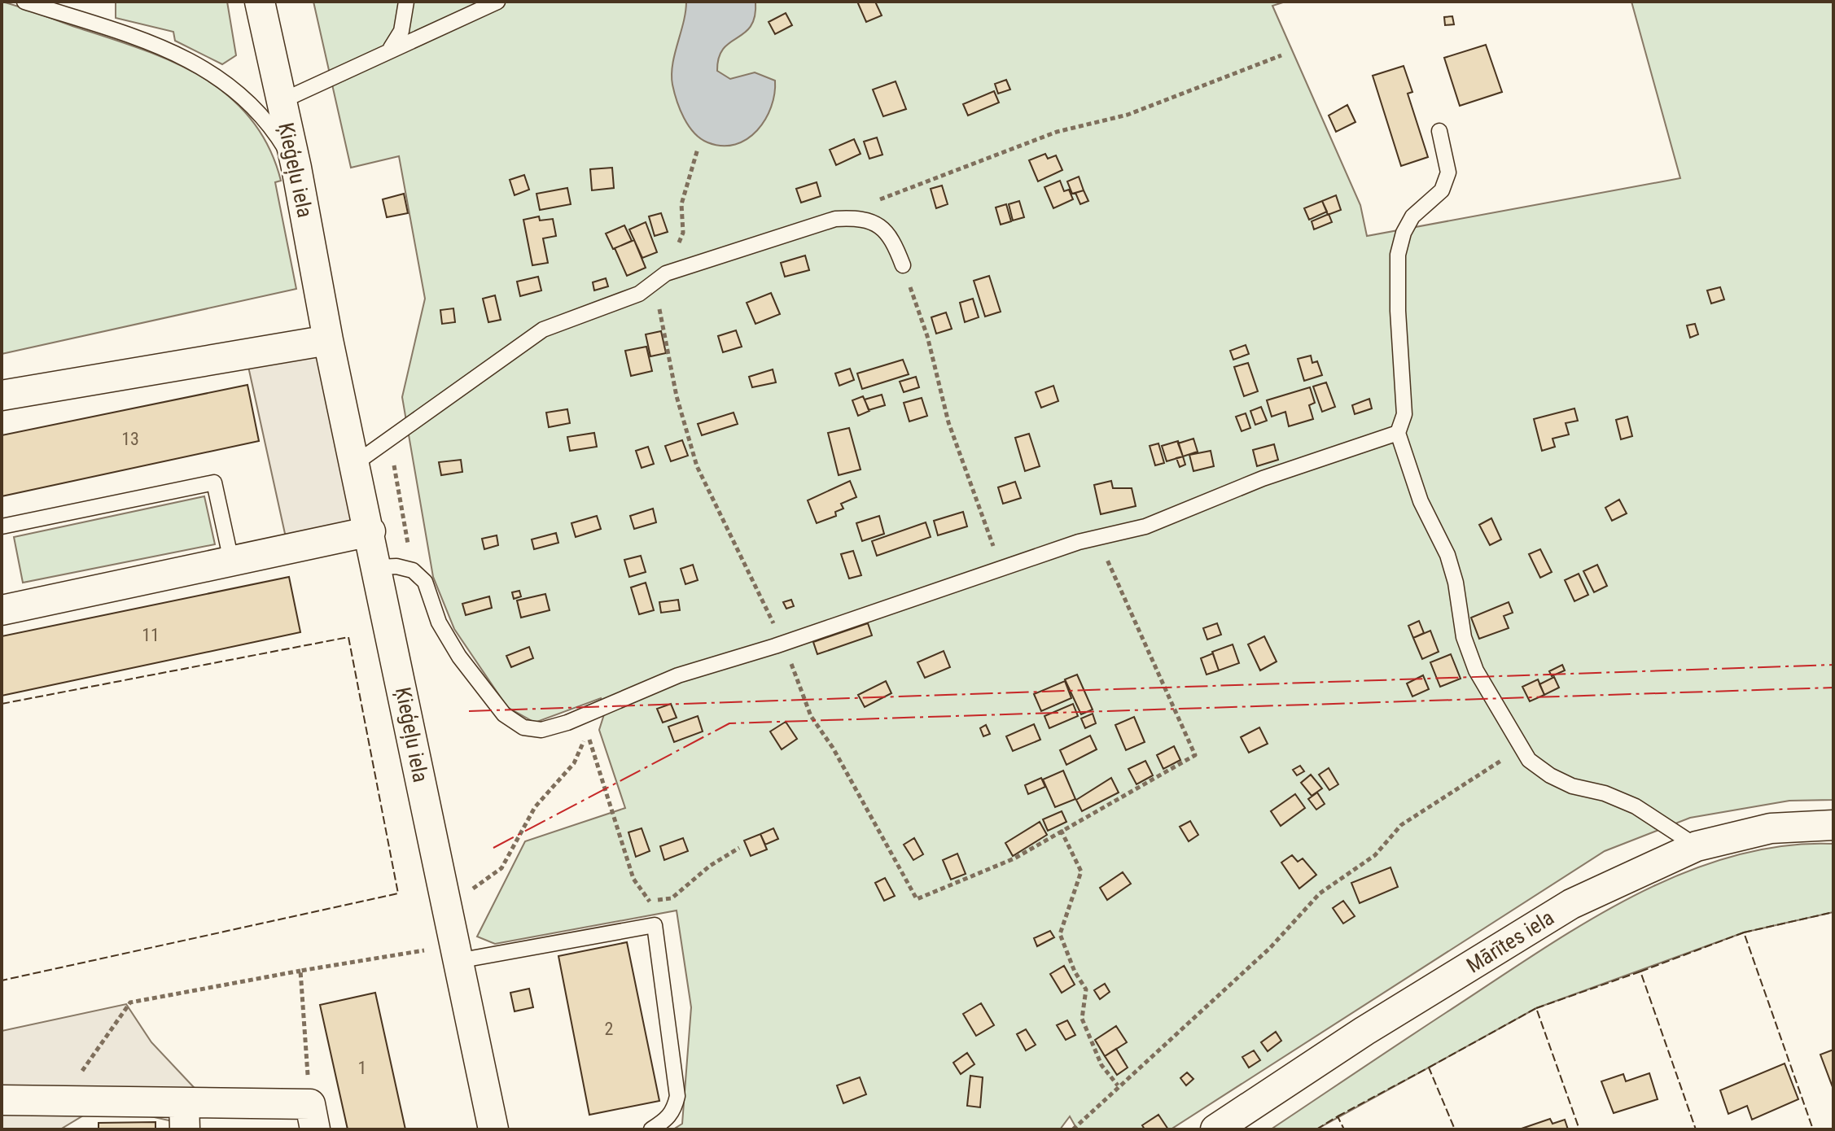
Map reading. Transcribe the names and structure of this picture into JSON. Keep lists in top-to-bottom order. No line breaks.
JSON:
{"streets":{"street":["Ķieģeļu iela","Mārītes iela"]},"house_numbers":["13","11","2","1"]}
